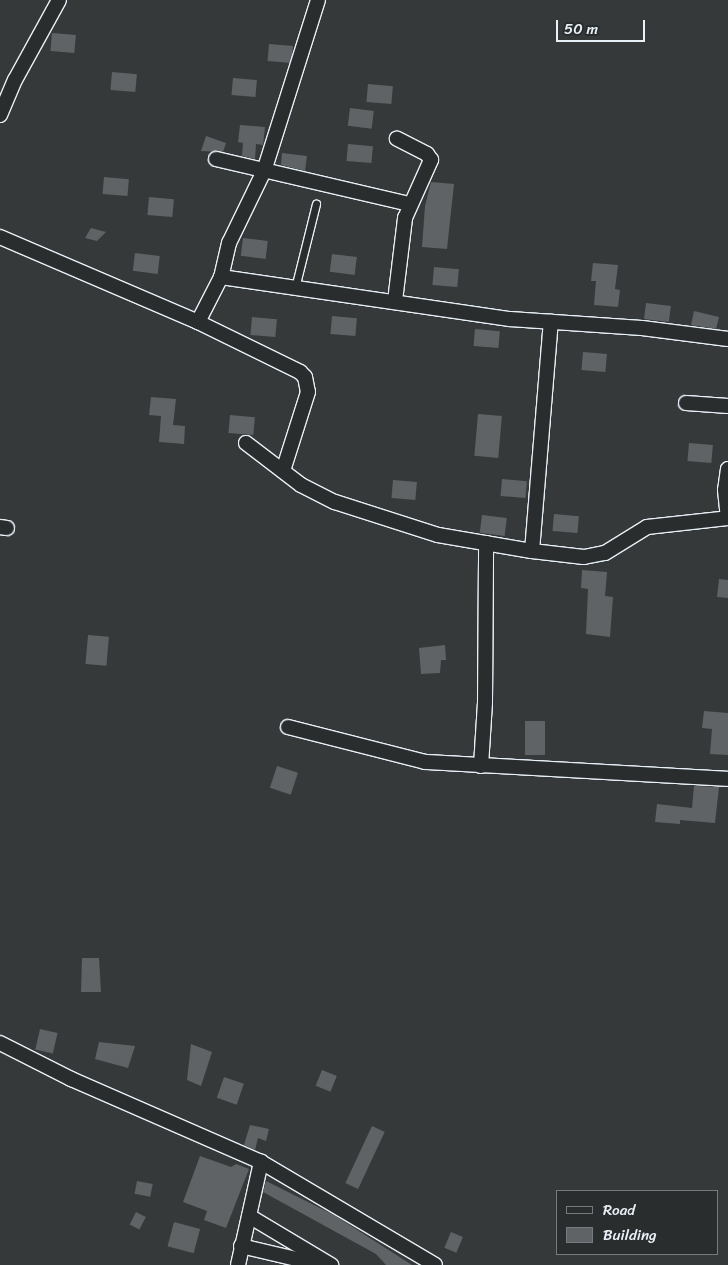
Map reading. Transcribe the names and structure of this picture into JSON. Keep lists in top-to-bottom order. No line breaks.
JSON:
{"legend":["Road","Building"],"scale_bar":"50 m"}
